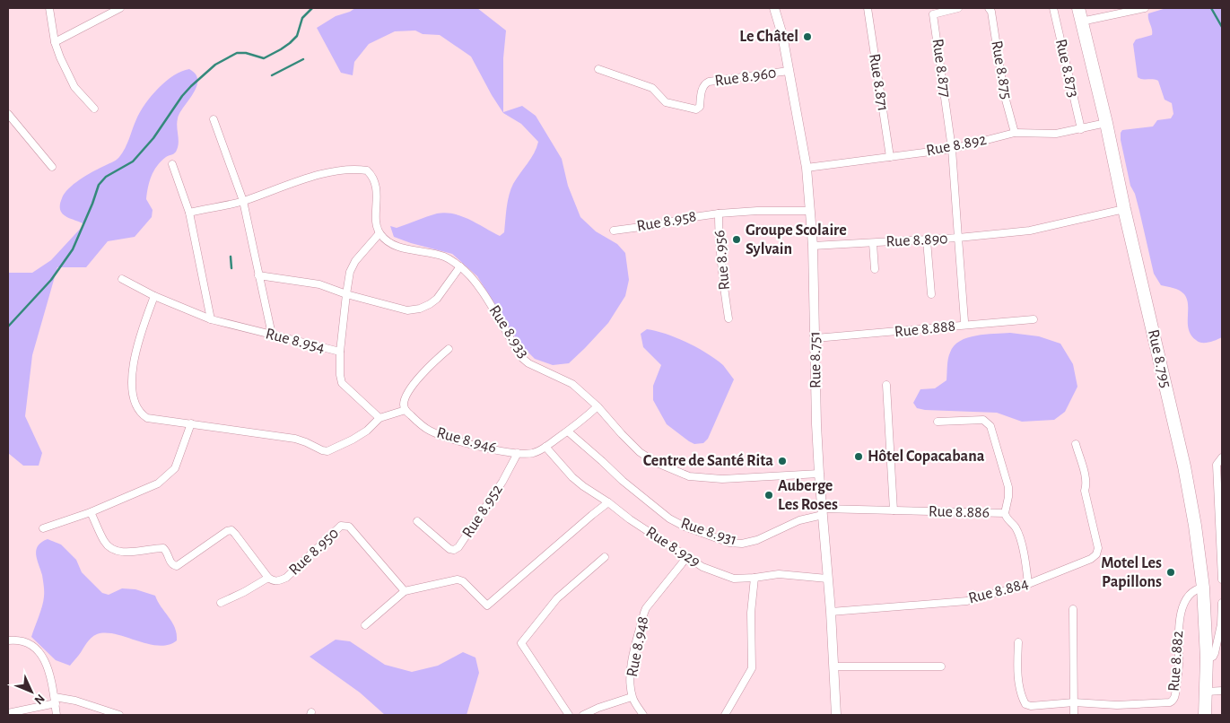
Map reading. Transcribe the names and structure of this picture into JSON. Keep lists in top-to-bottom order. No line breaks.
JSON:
{"streets":{"highway":["Rue 8.795"],"main road":["Rue 8.751"],"street":["Rue 8.877","Rue 8.873","Rue 8.875","Rue 8.960","Rue 8.871","Rue 8.892","Rue 8.958","Rue 8.890","Rue 8.956","Rue 8.888","Rue 8.933","Rue 8.954","Rue 8.946","Rue 8.952","Rue 8.886","Rue 8.931","Rue 8.929","Rue 8.950","Rue 8.884","Rue 8.948","Rue 8.882"]},"crossings":[["Rue 8.877","Rue 8.892"],["Rue 8.877","Rue 8.890"],["Rue 8.873","Rue 8.892"],["Rue 8.875","Rue 8.892"],["Rue 8.960","Rue 8.751"],["Rue 8.871","Rue 8.892"],["Rue 8.892","Rue 8.890"],["Rue 8.892","Rue 8.795"],["Rue 8.892","Rue 8.751"],["Rue 8.958","Rue 8.956"],["Rue 8.890","Rue 8.751"],["Rue 8.956","Rue 8.751"],["Rue 8.888","Rue 8.751"],["Rue 8.933","Rue 8.954"],["Rue 8.933","Rue 8.751"],["Rue 8.933","Rue 8.946"],["Rue 8.795","Rue 8.882"],["Rue 8.751","Rue 8.886"],["Rue 8.751","Rue 8.931"],["Rue 8.751","Rue 8.929"],["Rue 8.751","Rue 8.884"],["Rue 8.946","Rue 8.952"],["Rue 8.946","Rue 8.931"],["Rue 8.946","Rue 8.929"],["Rue 8.886","Rue 8.931"],["Rue 8.929","Rue 8.948"]],"places":["Le Châtel","Groupe Scolaire Sylvain","Hôtel Copacabana","Centre de Santé Rita","Auberge Les Roses","Motel Les Papillons"],"north":"bottom right"}
